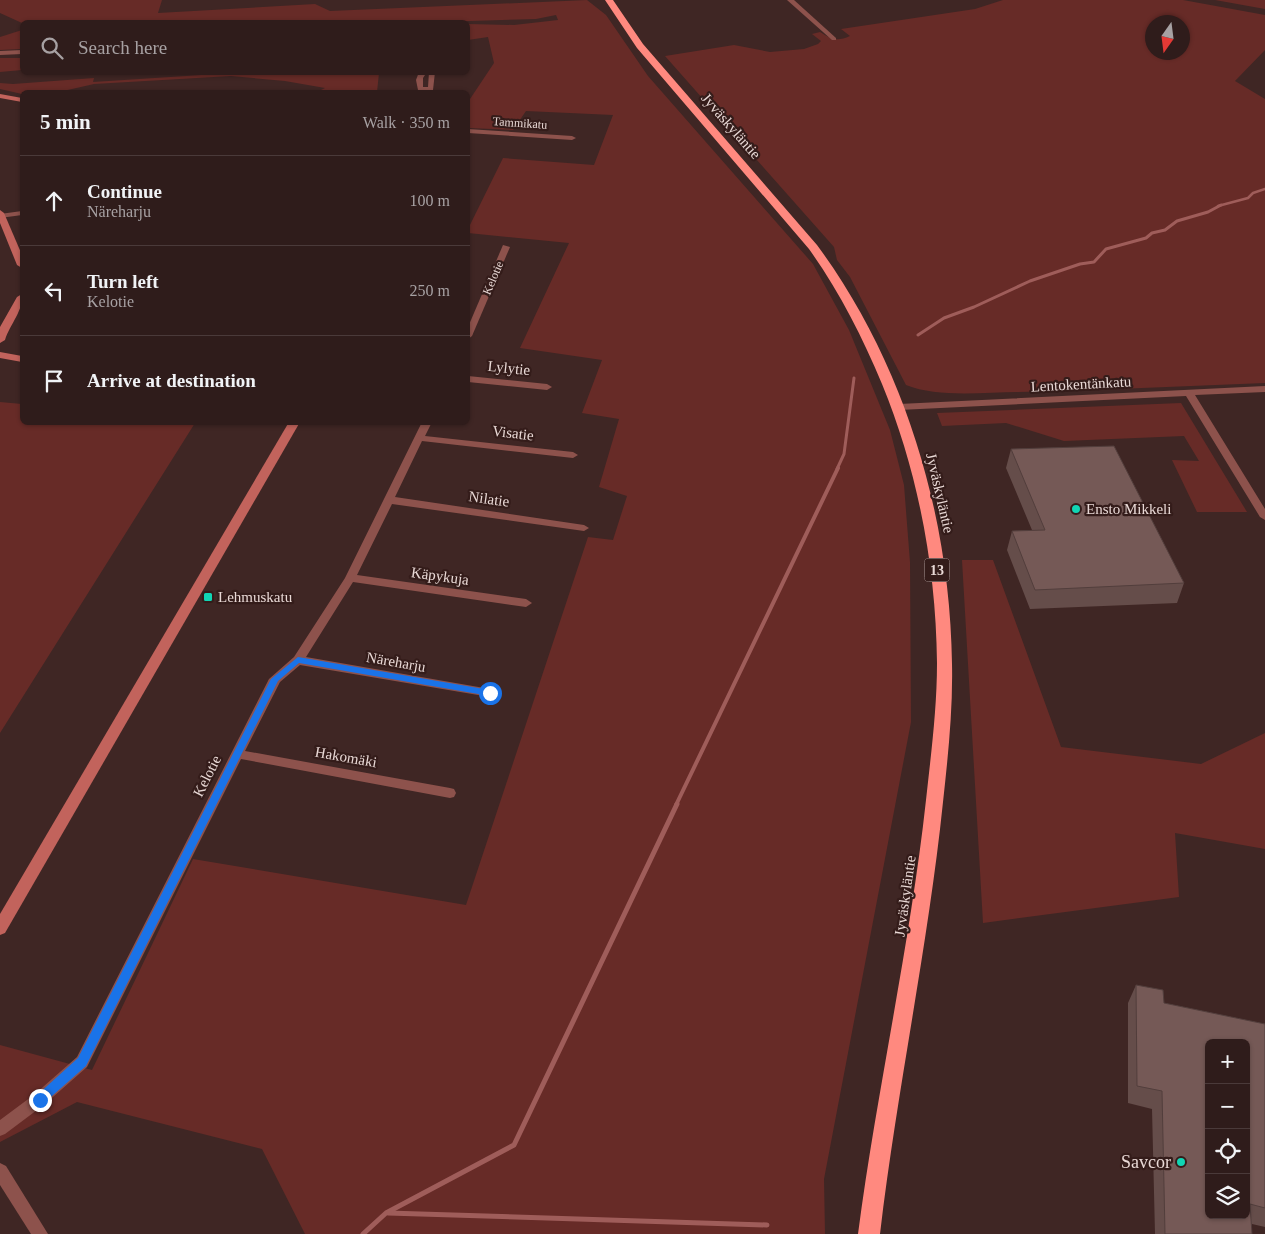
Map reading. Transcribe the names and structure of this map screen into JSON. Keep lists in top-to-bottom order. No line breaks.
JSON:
{"streets":{"highway":["Jyväskyläntie","13"],"street":["Tammikatu","Kelotie","Lylytie","Lentokentänkatu","Visatie","Nilatie","Käpykuja","Näreharju","Hakomäki"]},"crossings":[["Jyväskyläntie","Lentokentänkatu"],["Kelotie","Visatie"],["Kelotie","Nilatie"],["Kelotie","Käpykuja"],["Kelotie","Näreharju"],["Kelotie","Hakomäki"]],"places":{"other":["Ensto Mikkeli","Savcor"],"transit":["Lehmuskatu"]},"north":"bottom","page":{"search":"Search here","heading":["5 min","Walk · 350 m"],"list":[["Continue","Näreharju","100 m"],["Turn left","Kelotie","250 m"],"Arrive at destination"],"map_buttons":["+","−"]}}
